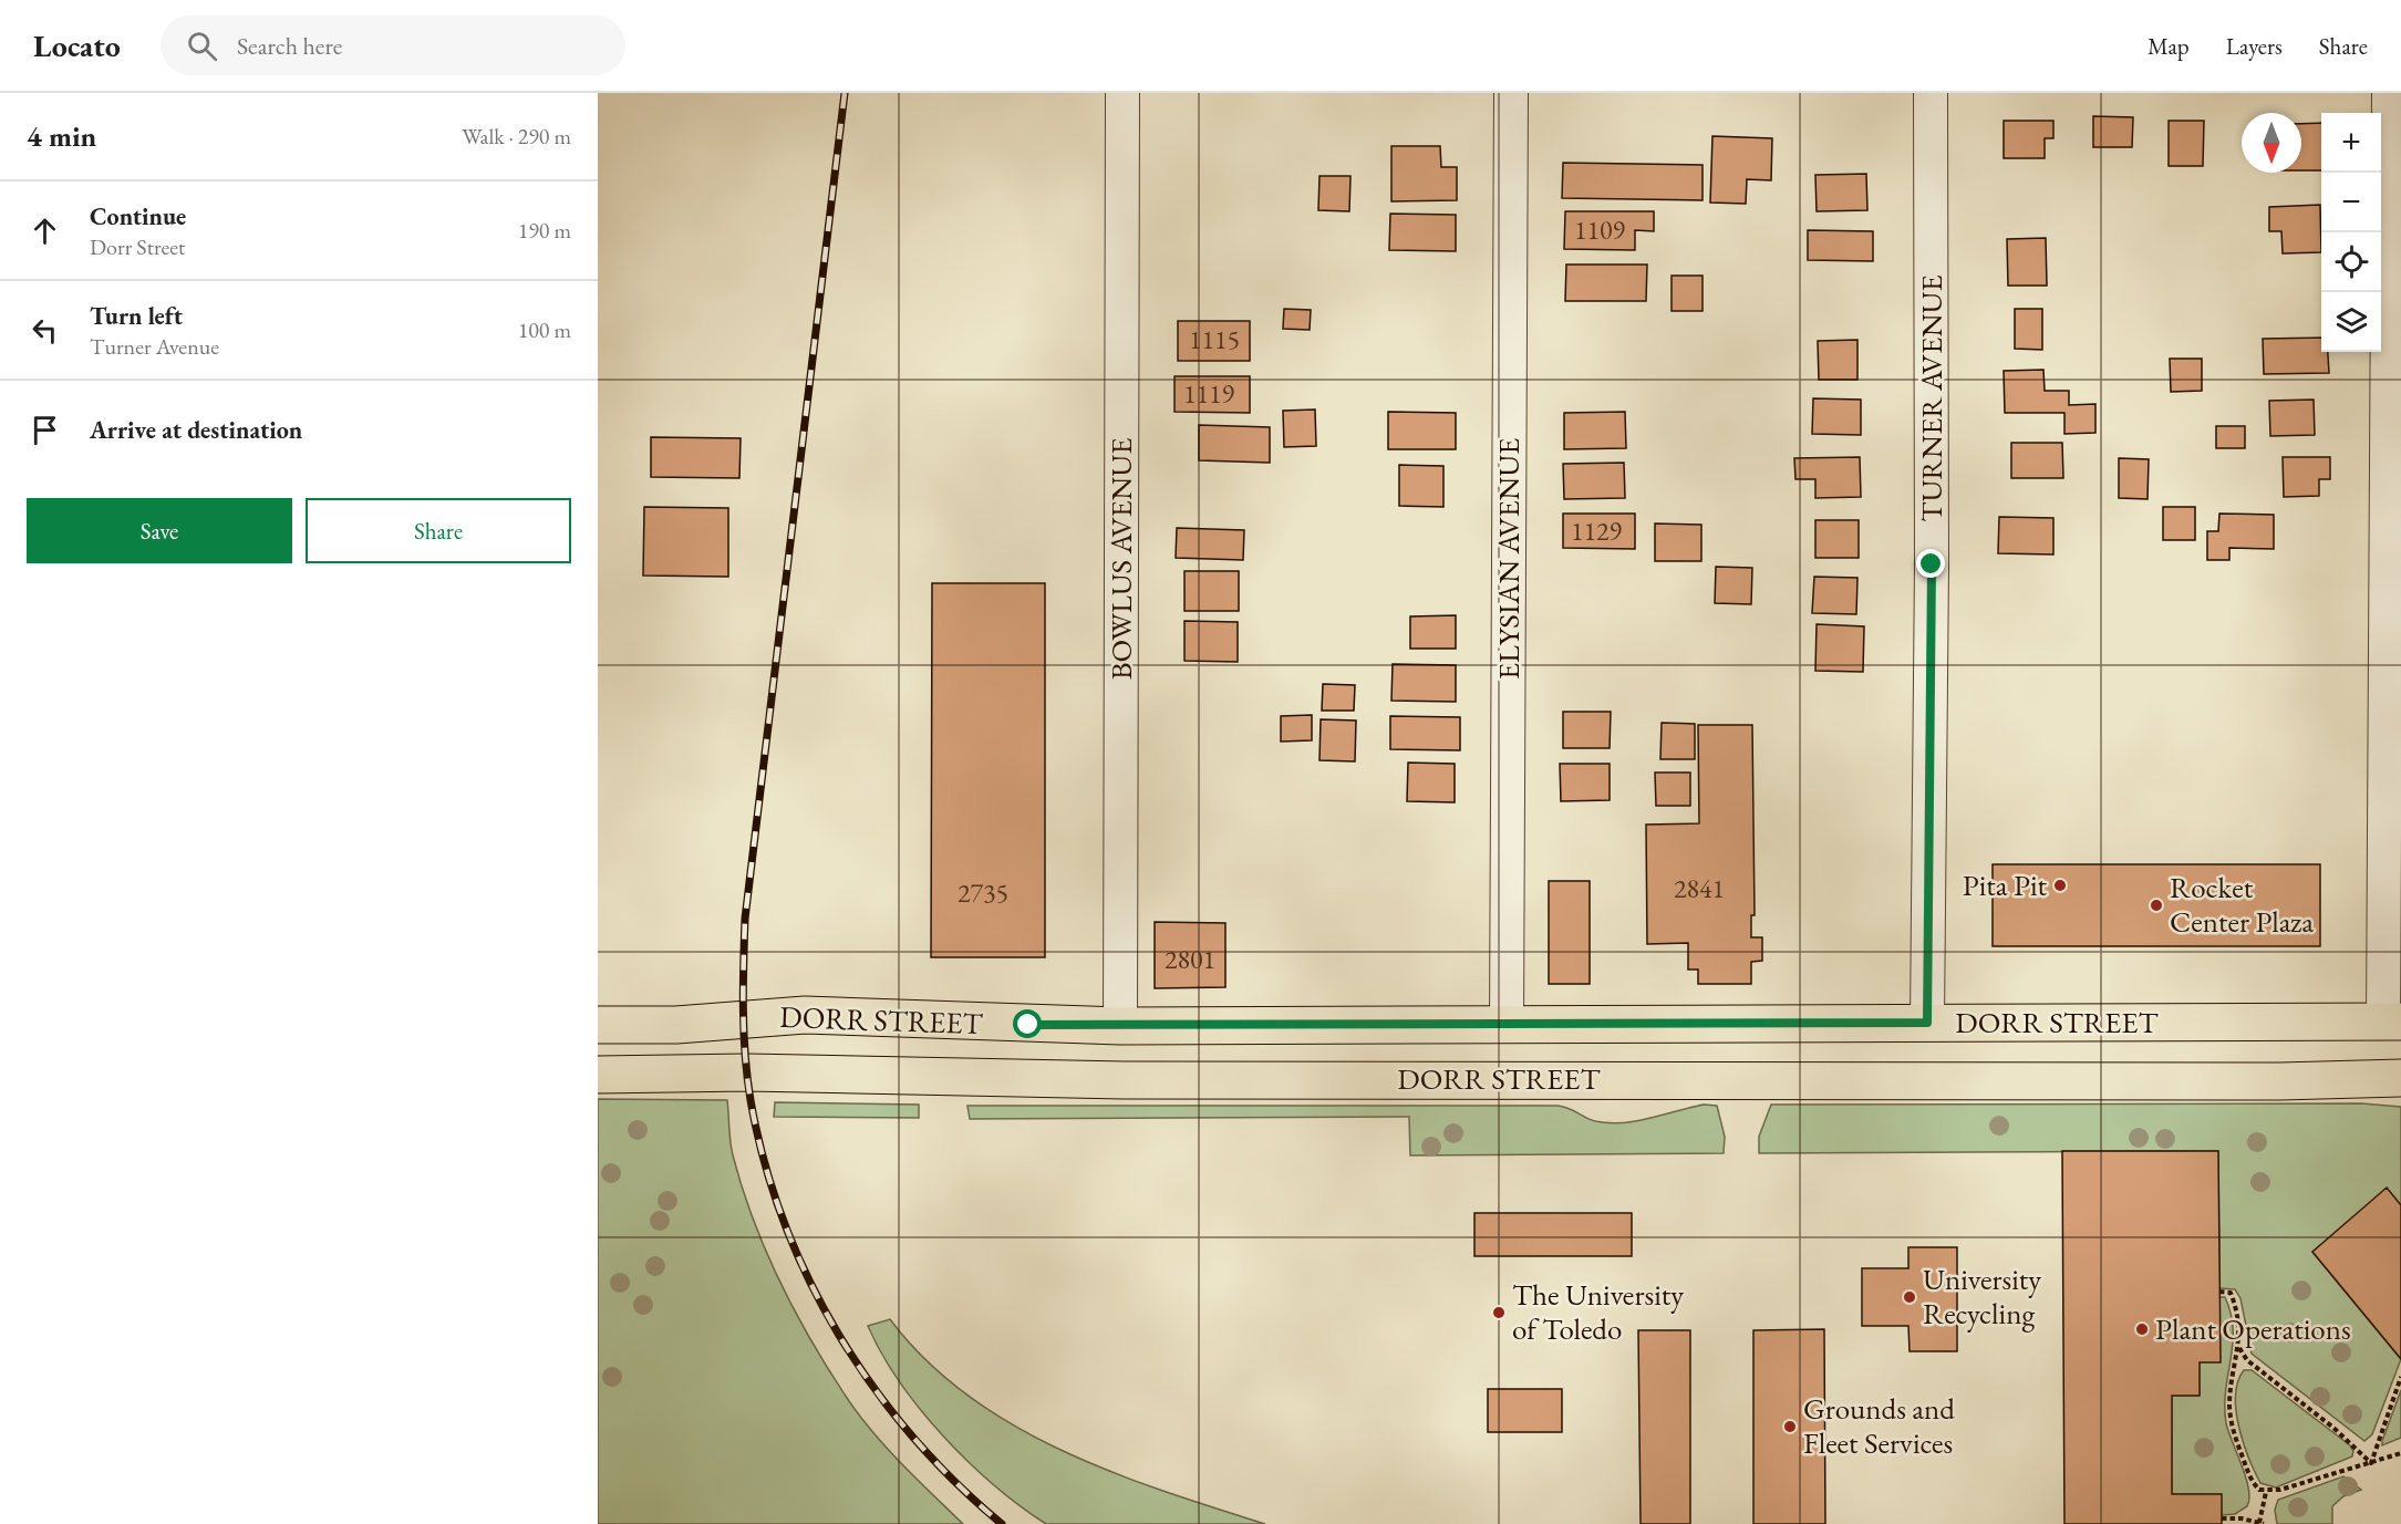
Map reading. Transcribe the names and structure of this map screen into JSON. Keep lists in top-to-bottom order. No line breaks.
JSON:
{"streets":{"main road":["DORR STREET"],"street":["TURNER AVENUE","BOWLUS AVENUE","ELYSIAN AVENUE"]},"crossings":[["TURNER AVENUE","DORR STREET"],["BOWLUS AVENUE","DORR STREET"],["ELYSIAN AVENUE","DORR STREET"]],"places":["Pita Pit","Rocket Center Plaza","University Recycling","The University of Toledo","Plant Operations","Grounds and Fleet Services"],"house_numbers":["1109","1115","1119","1129","2841","2735","2801"],"north":"bottom","page":{"header":"Locato","search":"Search here","nav":["Map","Layers","Share"],"heading":["4 min","Walk · 290 m"],"map_buttons":["+","−"],"list":[["Continue","Dorr Street","190 m"],["Turn left","Turner Avenue","100 m"],"Arrive at destination"],"buttons":["Save","Share"]}}
